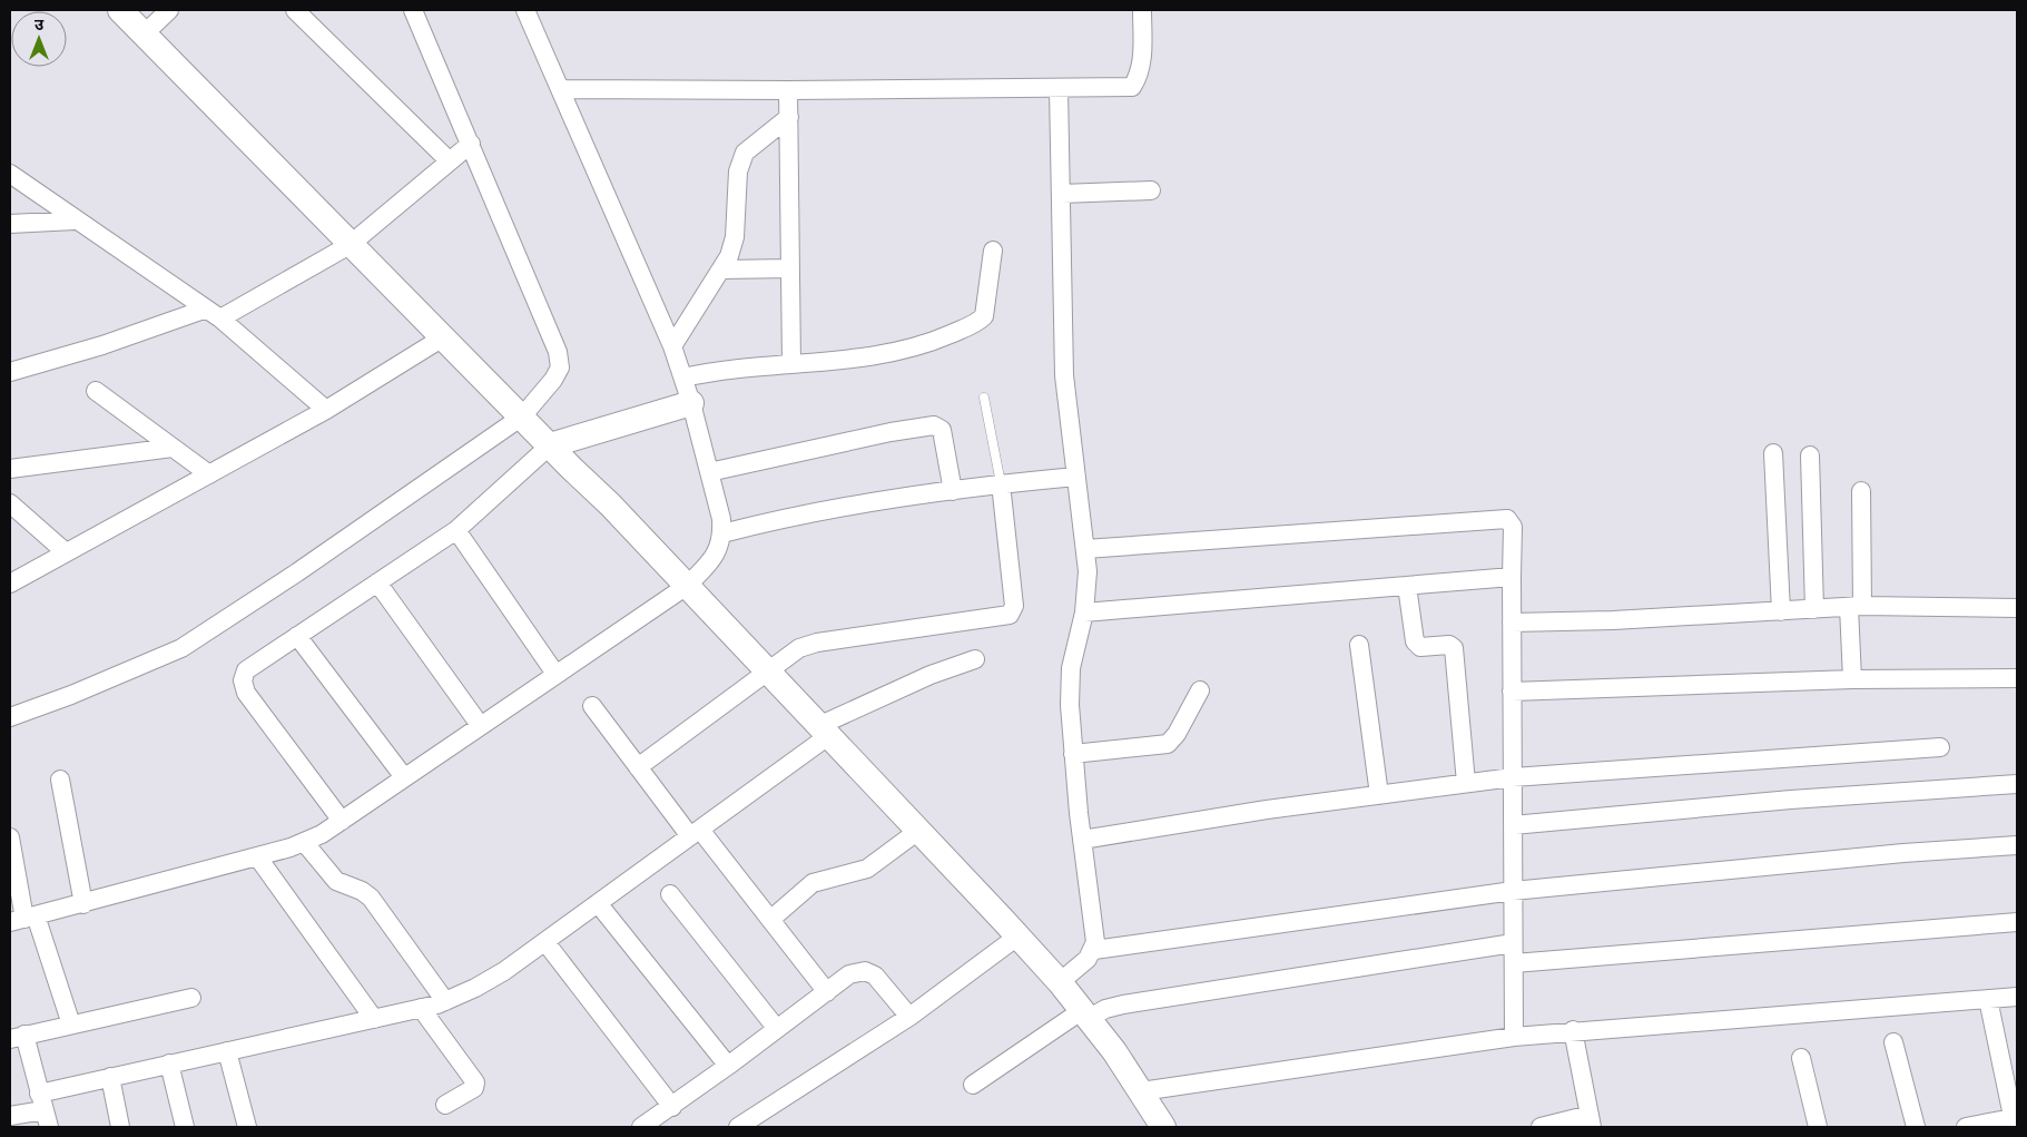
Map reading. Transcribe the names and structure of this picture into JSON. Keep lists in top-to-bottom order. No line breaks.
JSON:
{"north":"top"}
